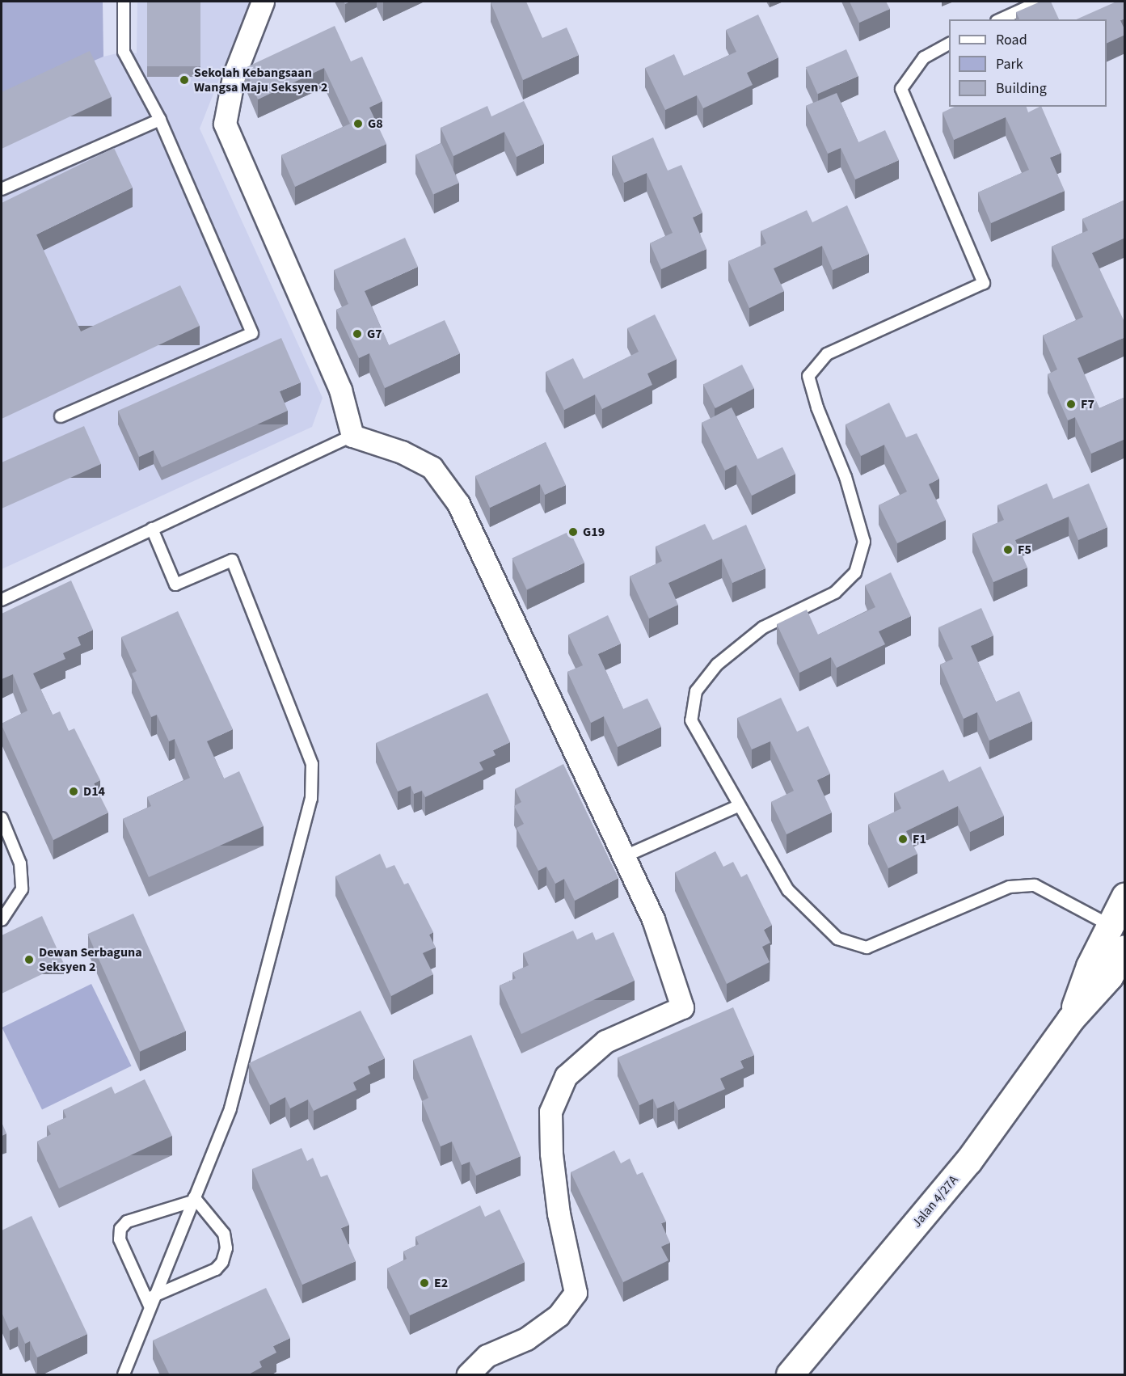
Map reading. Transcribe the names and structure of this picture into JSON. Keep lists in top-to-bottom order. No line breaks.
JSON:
{"streets":{"street":["Jalan 4/27A"]},"places":["Sekolah Kebangsaan Wangsa Maju Seksyen 2","G8","G7","F7","G19","F5","D14","F1","Dewan Serbaguna Seksyen 2","E2"],"legend":["Road","Park","Building"]}
